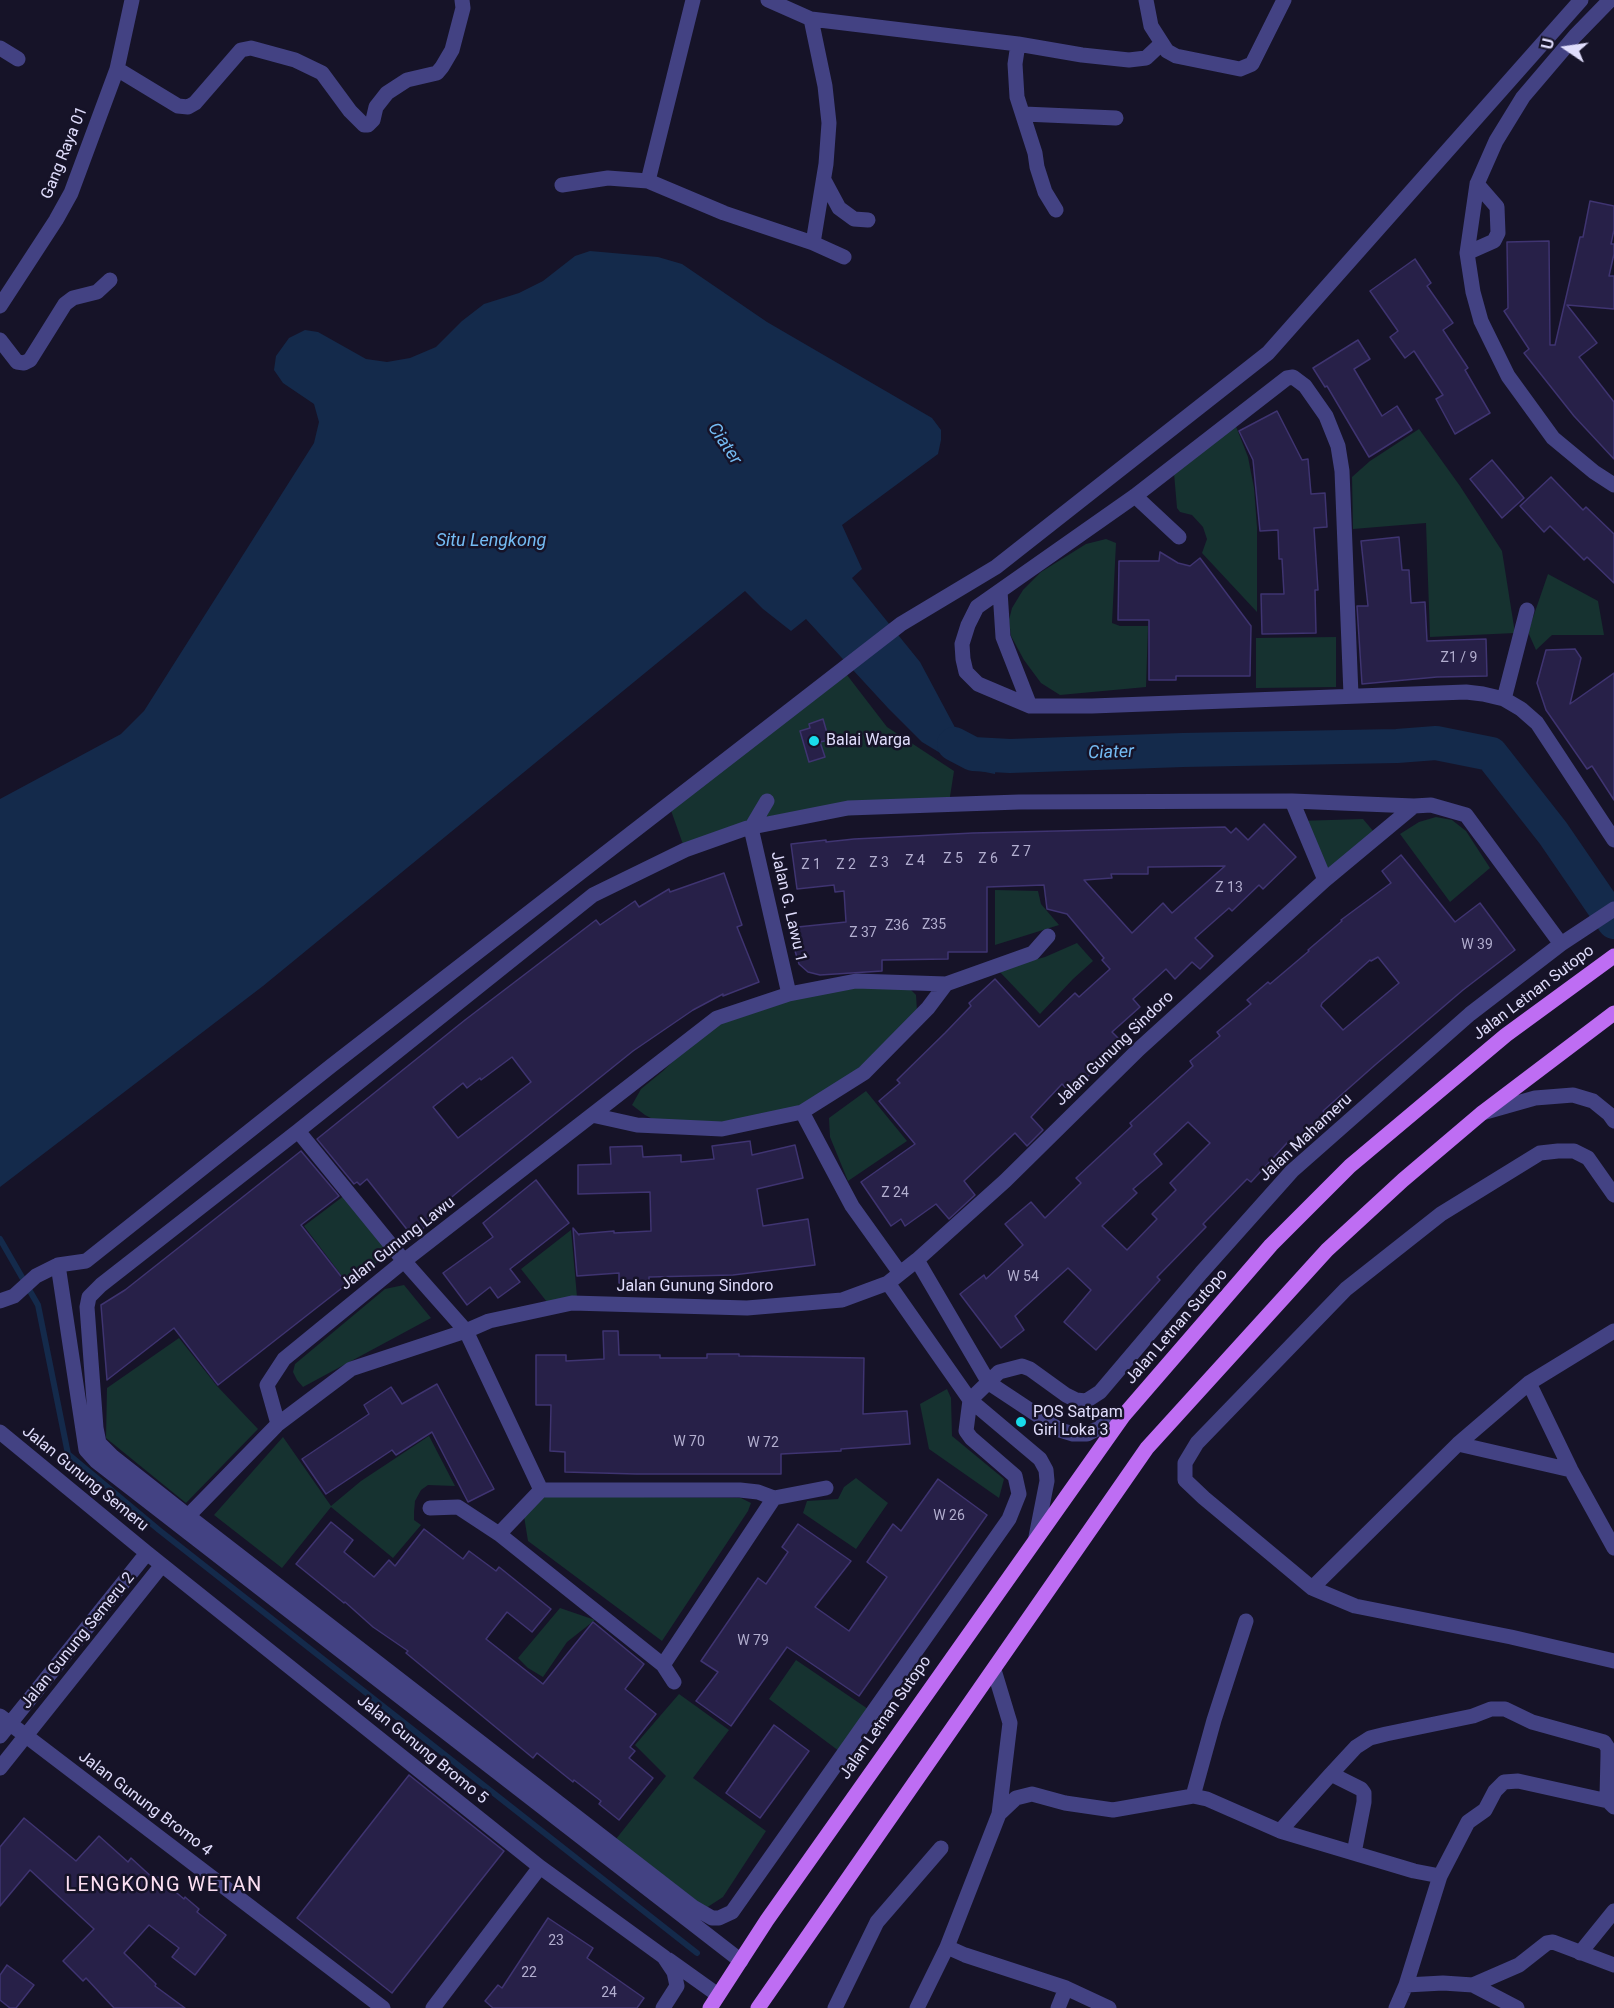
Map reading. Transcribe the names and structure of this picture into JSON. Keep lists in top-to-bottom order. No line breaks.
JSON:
{"streets":{"main road":["Jalan Letnan Sutopo"],"street":["Gang Raya 01","Jalan G. Lawu 1","Jalan Gunung Sindoro","Jalan Mahameru","Jalan Gunung Lawu","Jalan Gunung Semeru","Jalan Gunung Semeru 2","Jalan Gunung Bromo 5","Jalan Gunung Bromo 4"]},"crossings":[["Jalan G. Lawu 1","Jalan Gunung Lawu"],["Jalan Gunung Sindoro","Jalan Gunung Lawu"],["Jalan Gunung Semeru","Jalan Gunung Semeru 2"],["Jalan Gunung Semeru","Jalan Gunung Bromo 5"],["Jalan Gunung Semeru 2","Jalan Gunung Bromo 5"],["Jalan Gunung Semeru 2","Jalan Gunung Bromo 4"]],"districts":["LENGKONG WETAN"],"water":["Ciater","Situ Lengkong"],"places":["Balai Warga","POS Satpam Giri Loka 3"],"house_numbers":["Z1 / 9","Z 7","Z 5","Z 6","Z 4","Z 3","Z 1","Z 2","Z 13","Z35","Z36","Z 37","W 39","Z 24","W 54","W 70","W 72","W 26","W 79","23","22","24"],"north":"left"}
